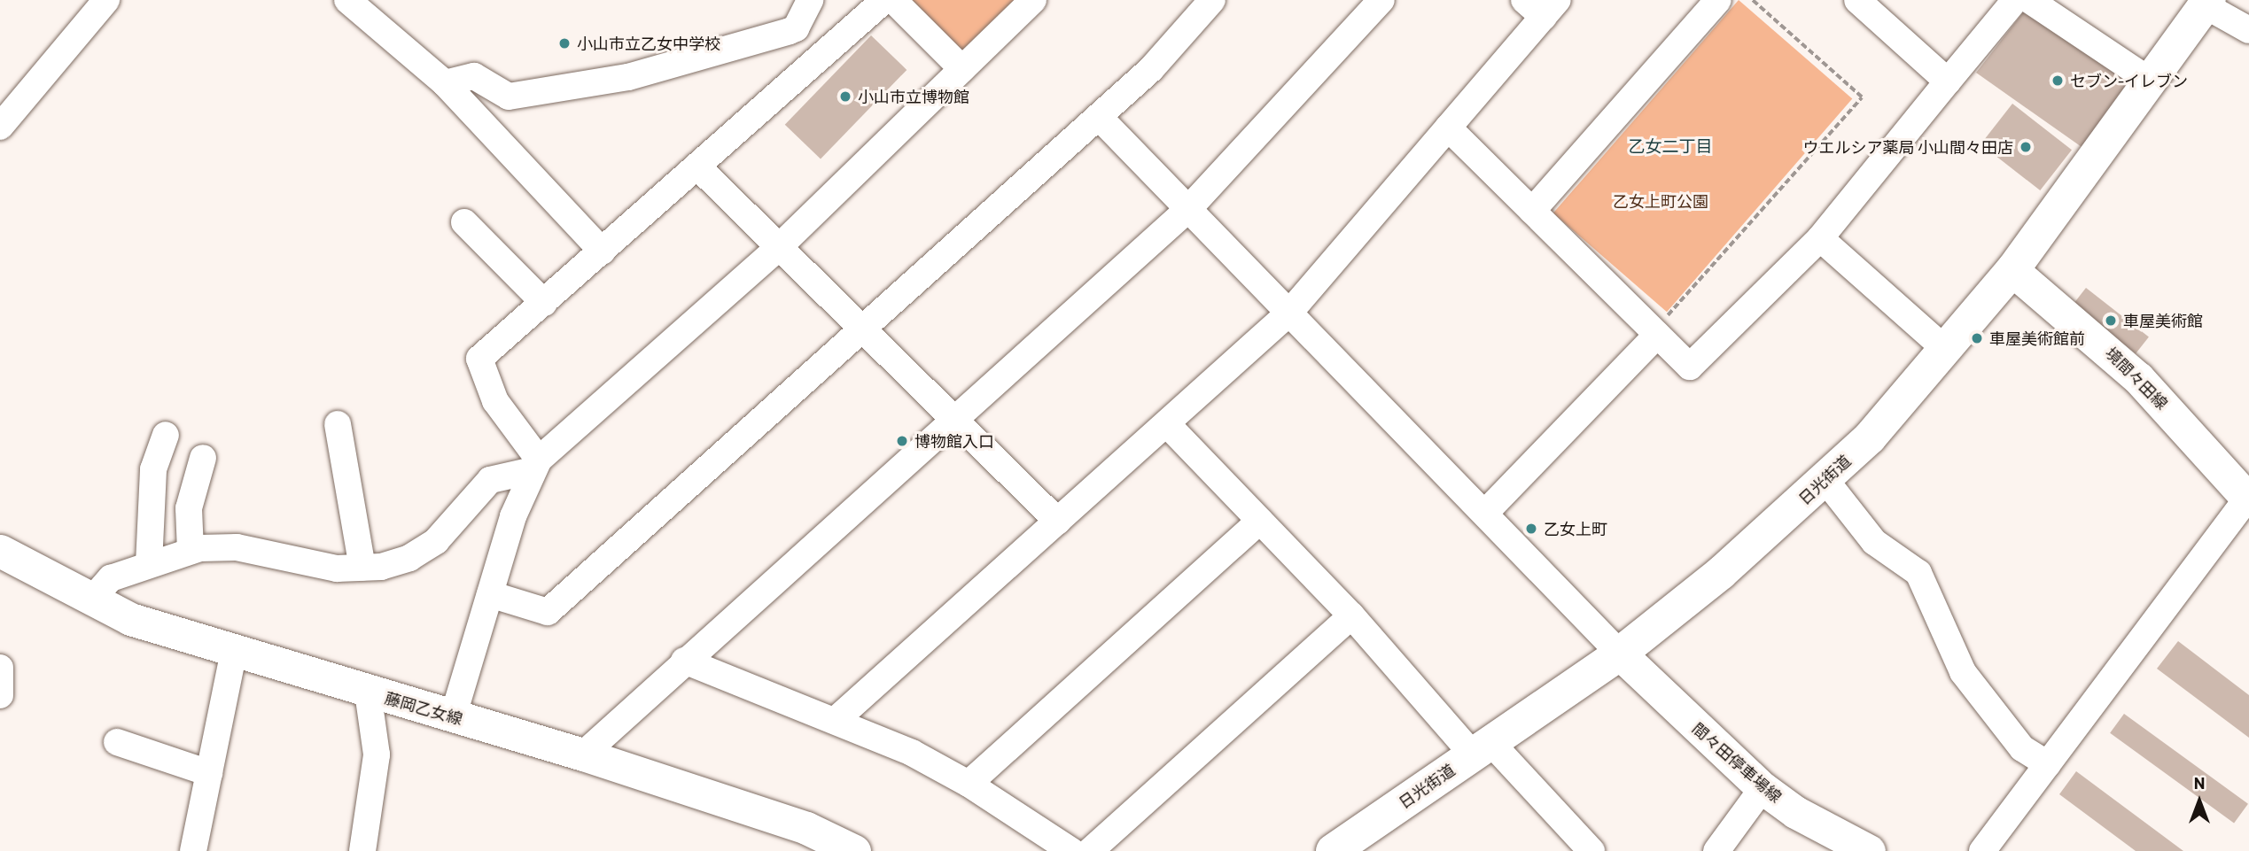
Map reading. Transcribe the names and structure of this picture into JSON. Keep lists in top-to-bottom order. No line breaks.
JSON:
{"streets":{"highway":["日光街道"],"main road":["境間々田線","藤岡乙女線","間々田停車場線"]},"crossings":[["境間々田線","日光街道"],["日光街道","間々田停車場線"]],"districts":["乙女二丁目"],"parks":["乙女上町公園"],"places":["小山市立乙女中学校","セブン-イレブン","小山市立博物館","ウエルシア薬局 小山間々田店","車屋美術館","車屋美術館前","博物館入口","乙女上町"],"north":"top"}
